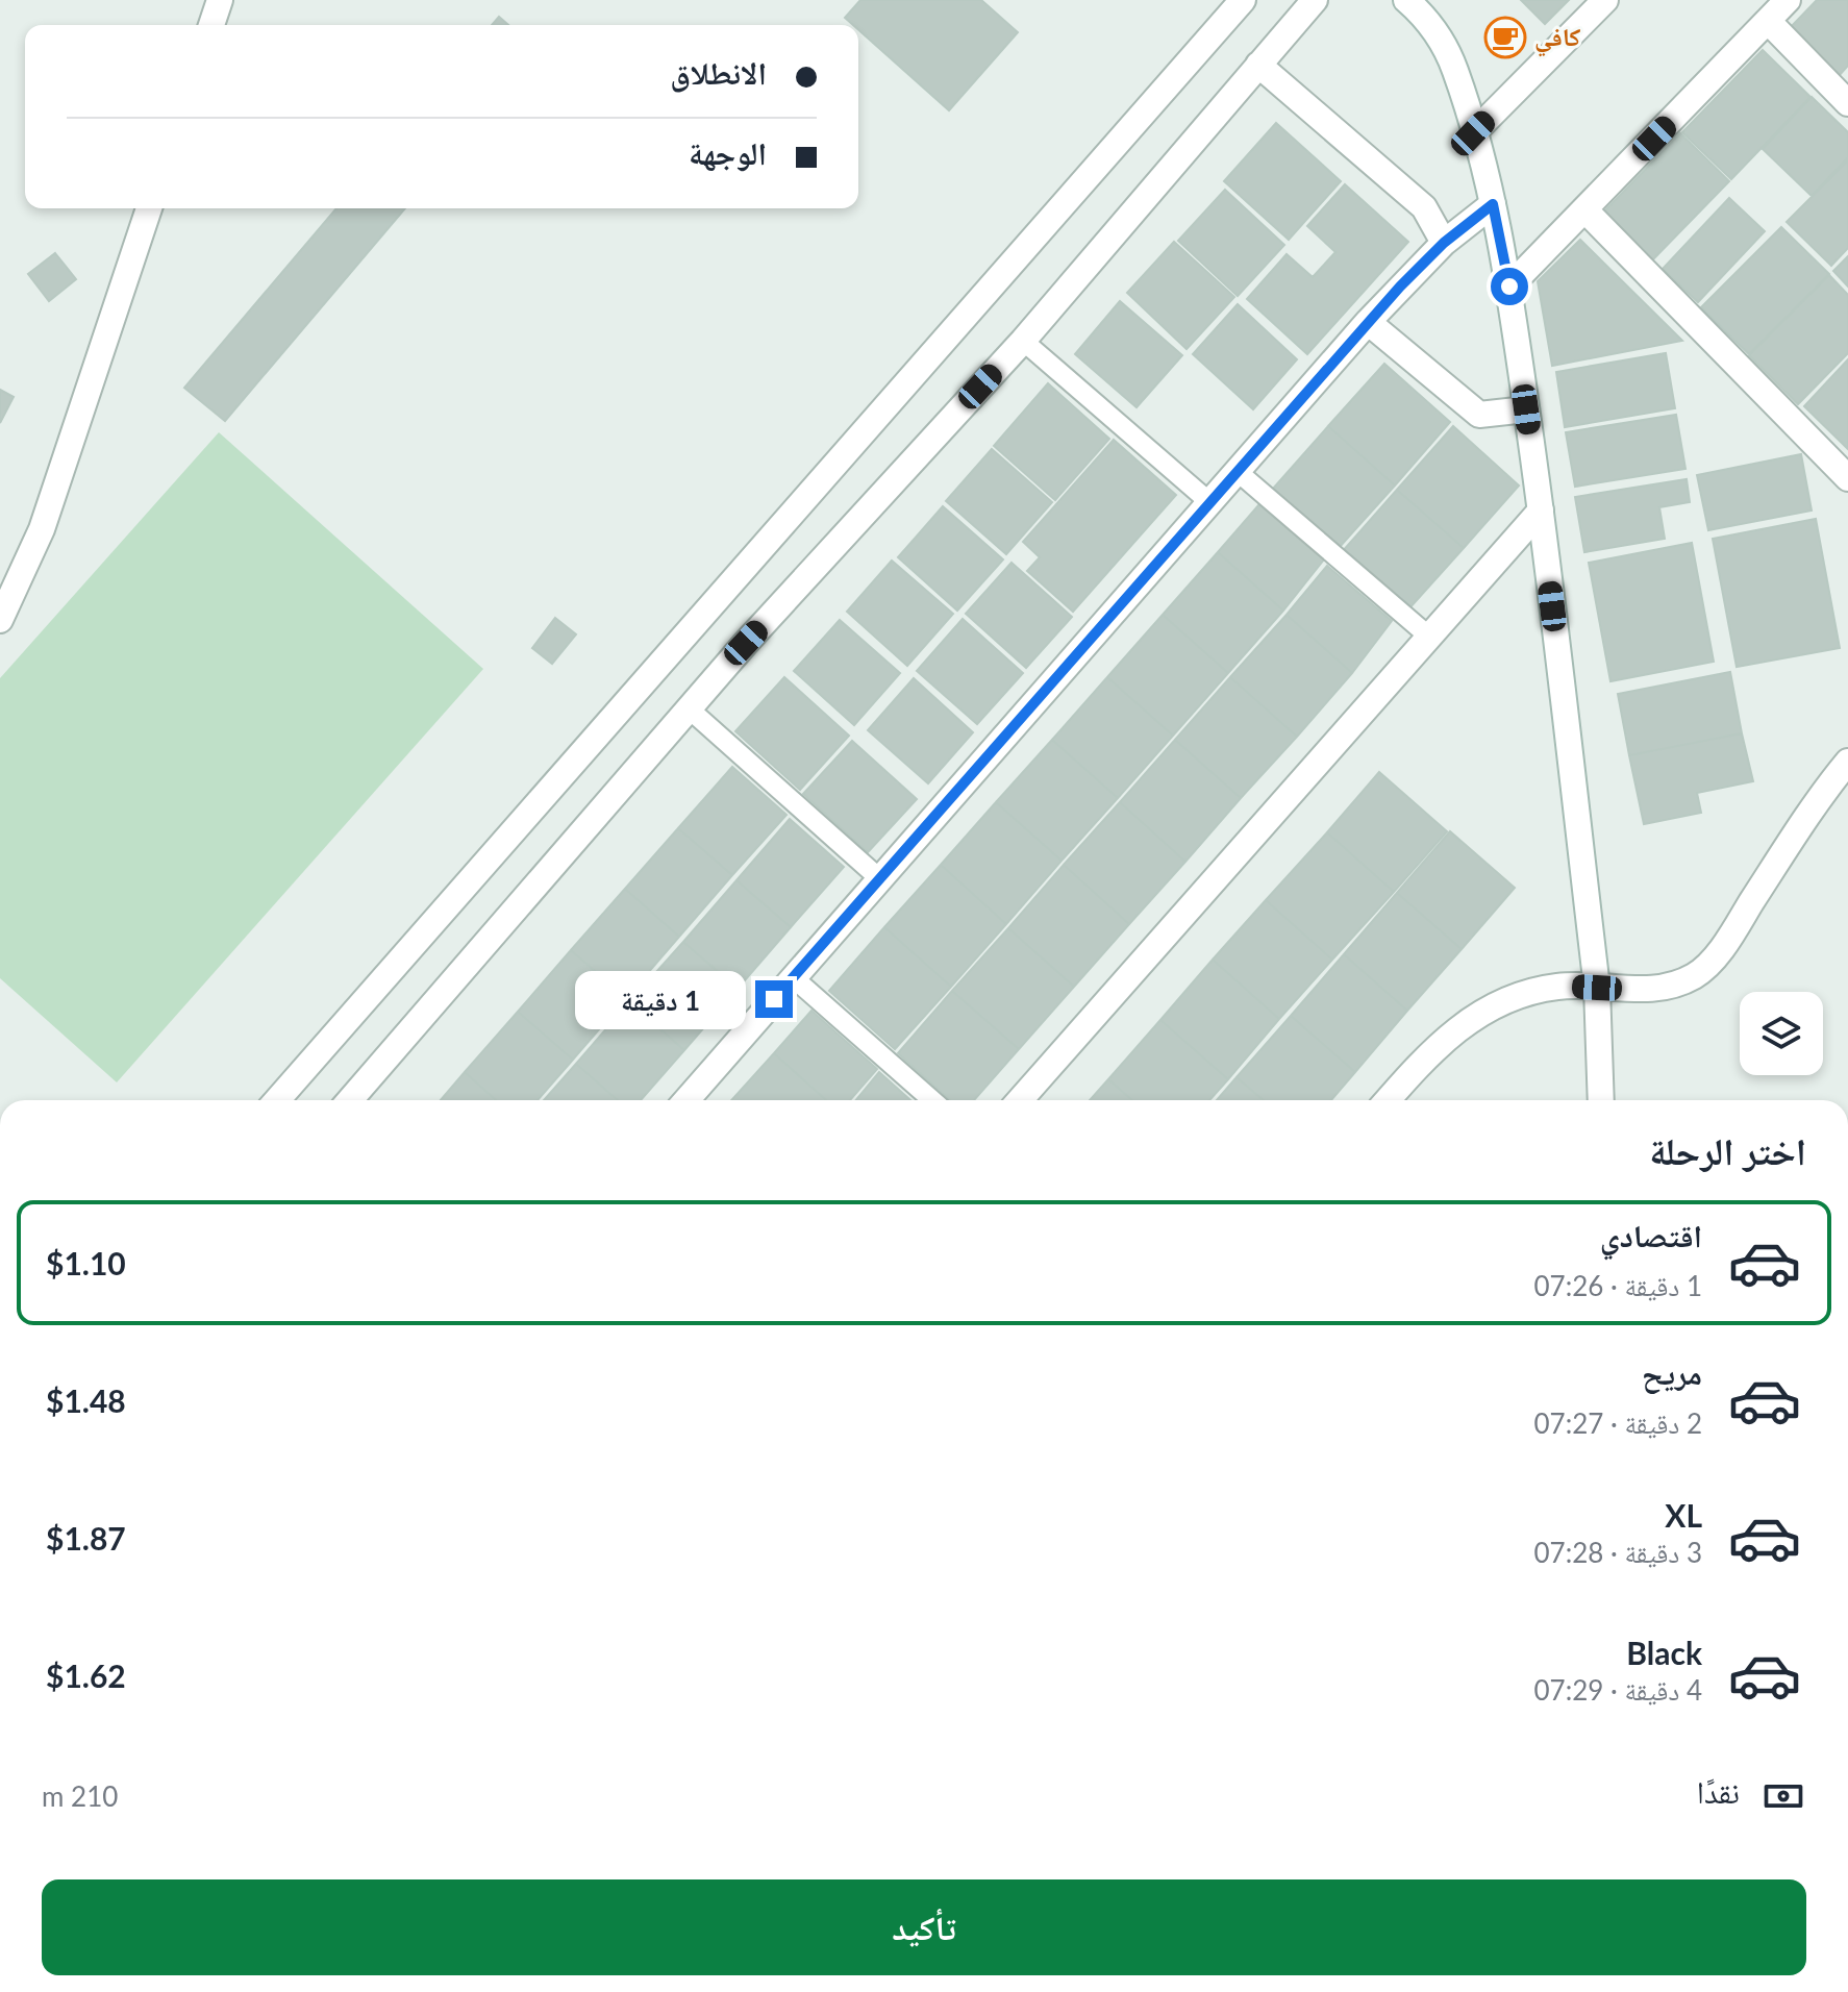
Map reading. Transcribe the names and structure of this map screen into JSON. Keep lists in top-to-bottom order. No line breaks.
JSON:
{"places":{"cafe":["كافي"]},"page":{"banner":["الانطلاق","الوجهة"],"bubble":"1 دقيقة","heading":"اختر الرحلة","list":[{"name":"اقتصادي","note":"1 دقيقة · 07:26","value":"$1.10"},{"name":"مريح","note":"2 دقيقة · 07:27","value":"$1.48"},{"name":"XL","note":"3 دقيقة · 07:28","value":"$1.87"},{"name":"Black","note":"4 دقيقة · 07:29","value":"$1.62"}],"pay":["نقدًا","210 m"],"buttons":"تأكيد"}}
